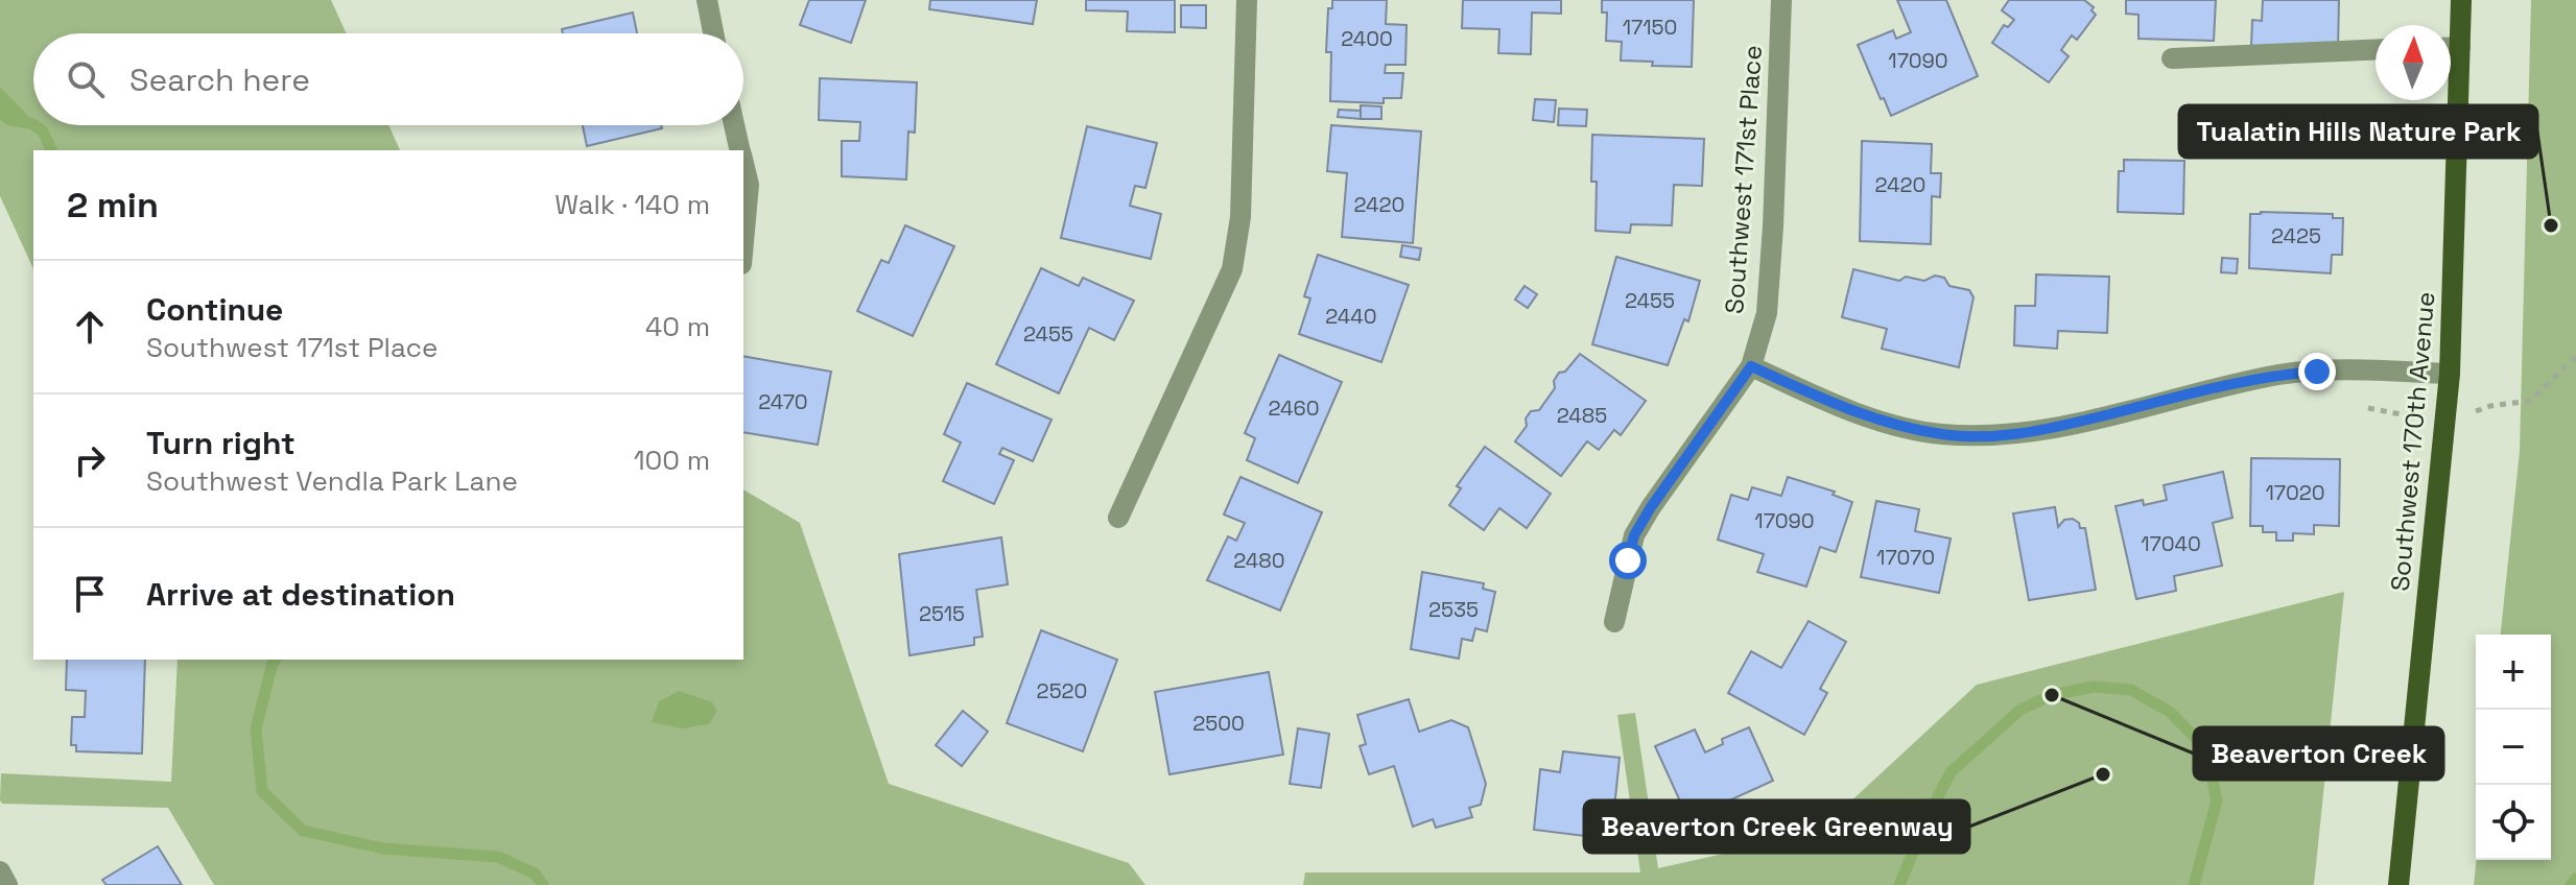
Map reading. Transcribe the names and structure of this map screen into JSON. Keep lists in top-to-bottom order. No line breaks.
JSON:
{"streets":{"main road":["Southwest 170th Avenue"],"street":["Southwest 171st Place"]},"places":["Tualatin Hills Nature Park","Beaverton Creek","Beaverton Creek Greenway"],"house_numbers":["17150","2400","17090","2420","2420","2425","2455","2440","2455","2470","2460","2485","17020","17090","17040","17070","2480","2535","2515","2520","2500"],"north":"top","page":{"search":"Search here","heading":["2 min","Walk · 140 m"],"list":[["Continue","Southwest 171st Place","40 m"],["Turn right","Southwest Vendla Park Lane","100 m"],"Arrive at destination"],"map_buttons":["+","−"]}}
